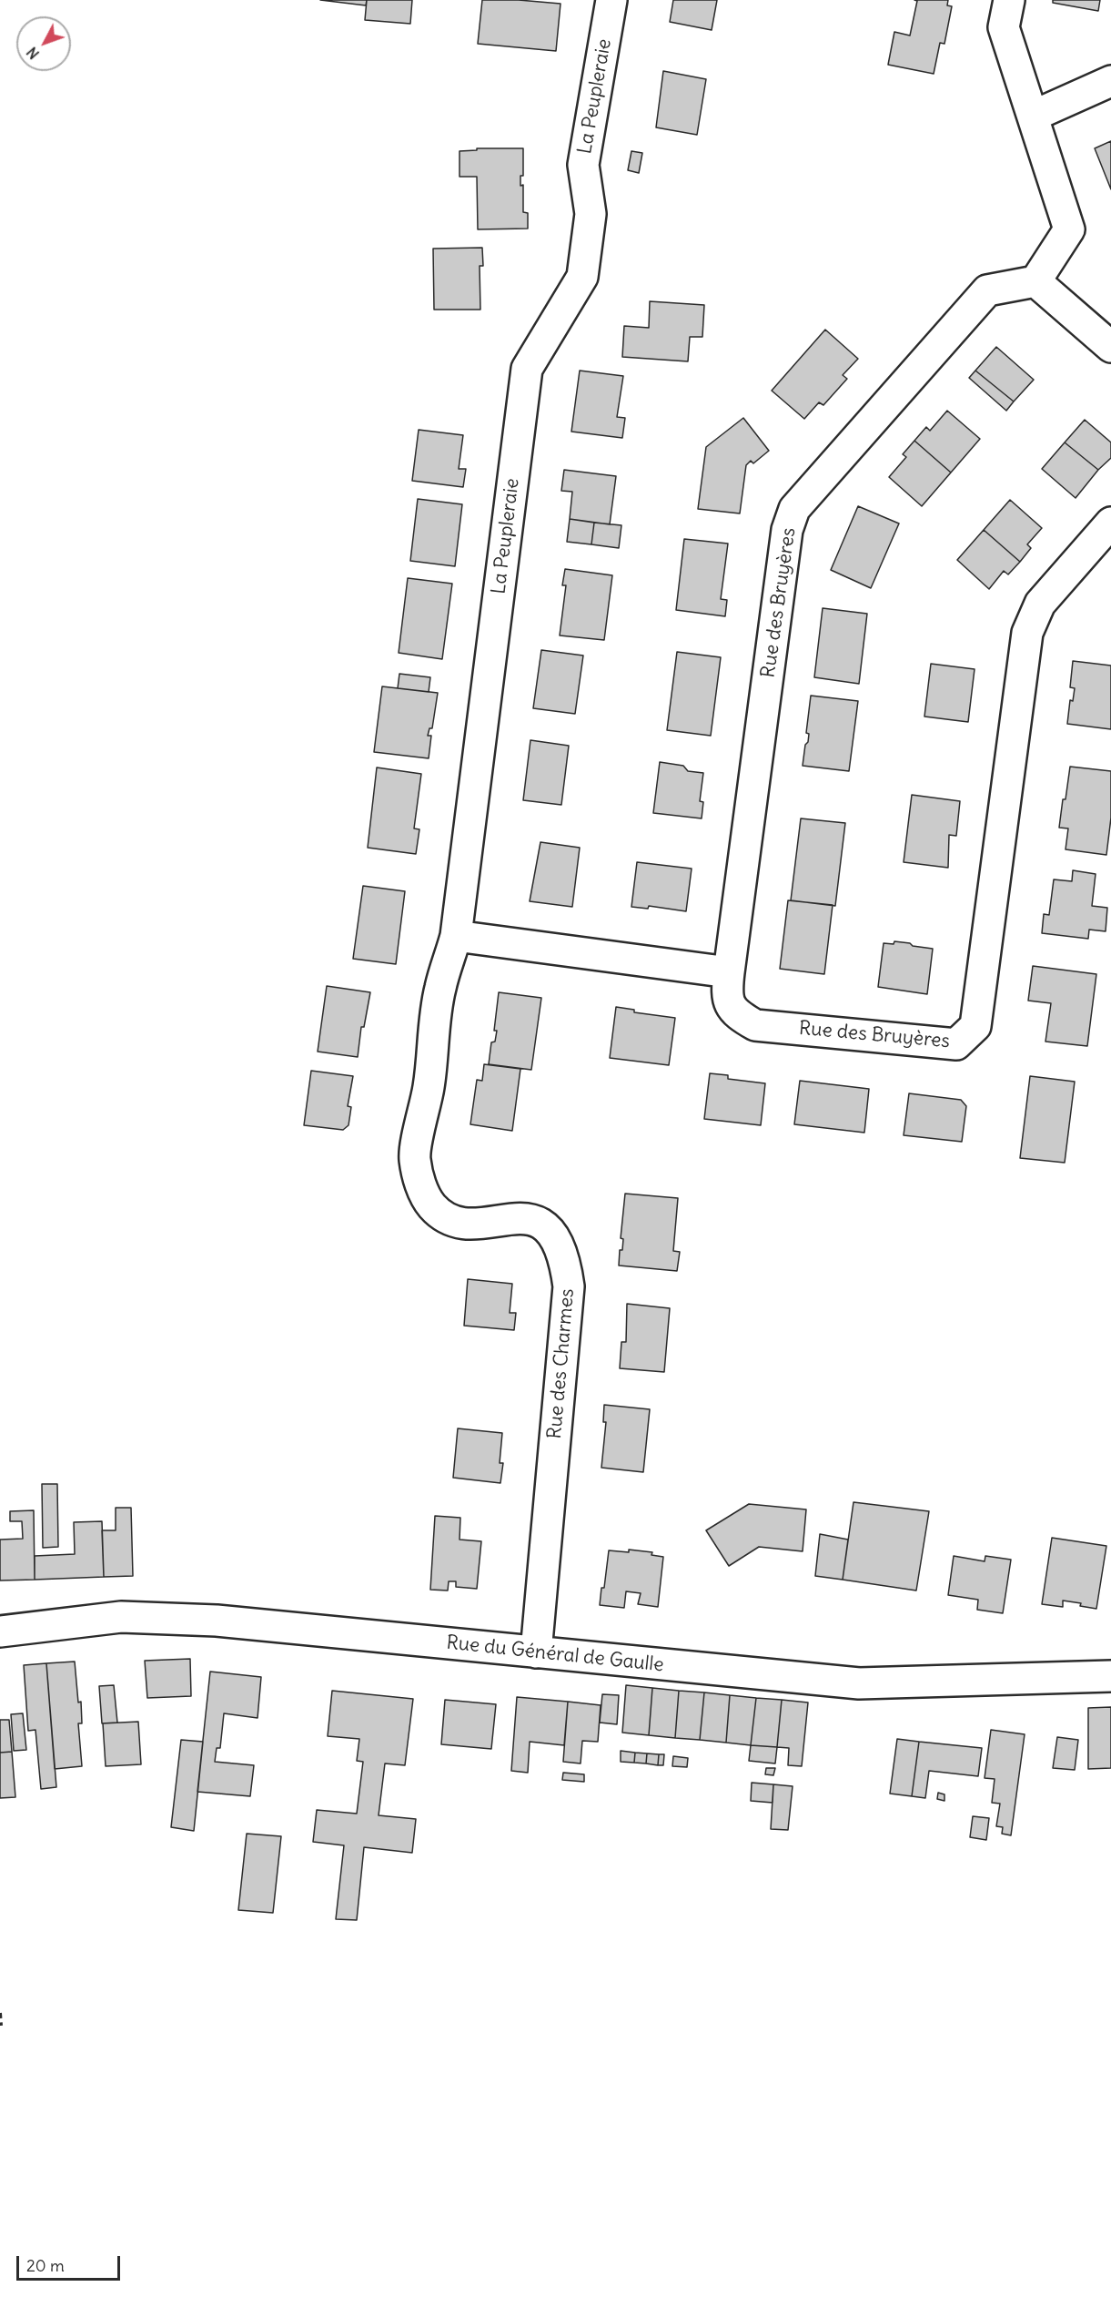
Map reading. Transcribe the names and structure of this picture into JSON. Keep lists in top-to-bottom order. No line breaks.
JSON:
{"streets":{"street":["La Peupleraie","Rue des Bruyères","Rue des Charmes","Rue du Général de Gaulle"]},"crossings":[["La Peupleraie","Rue des Charmes"],["Rue des Charmes","Rue du Général de Gaulle"]],"scale_bar":"20 m","north":"bottom left"}
